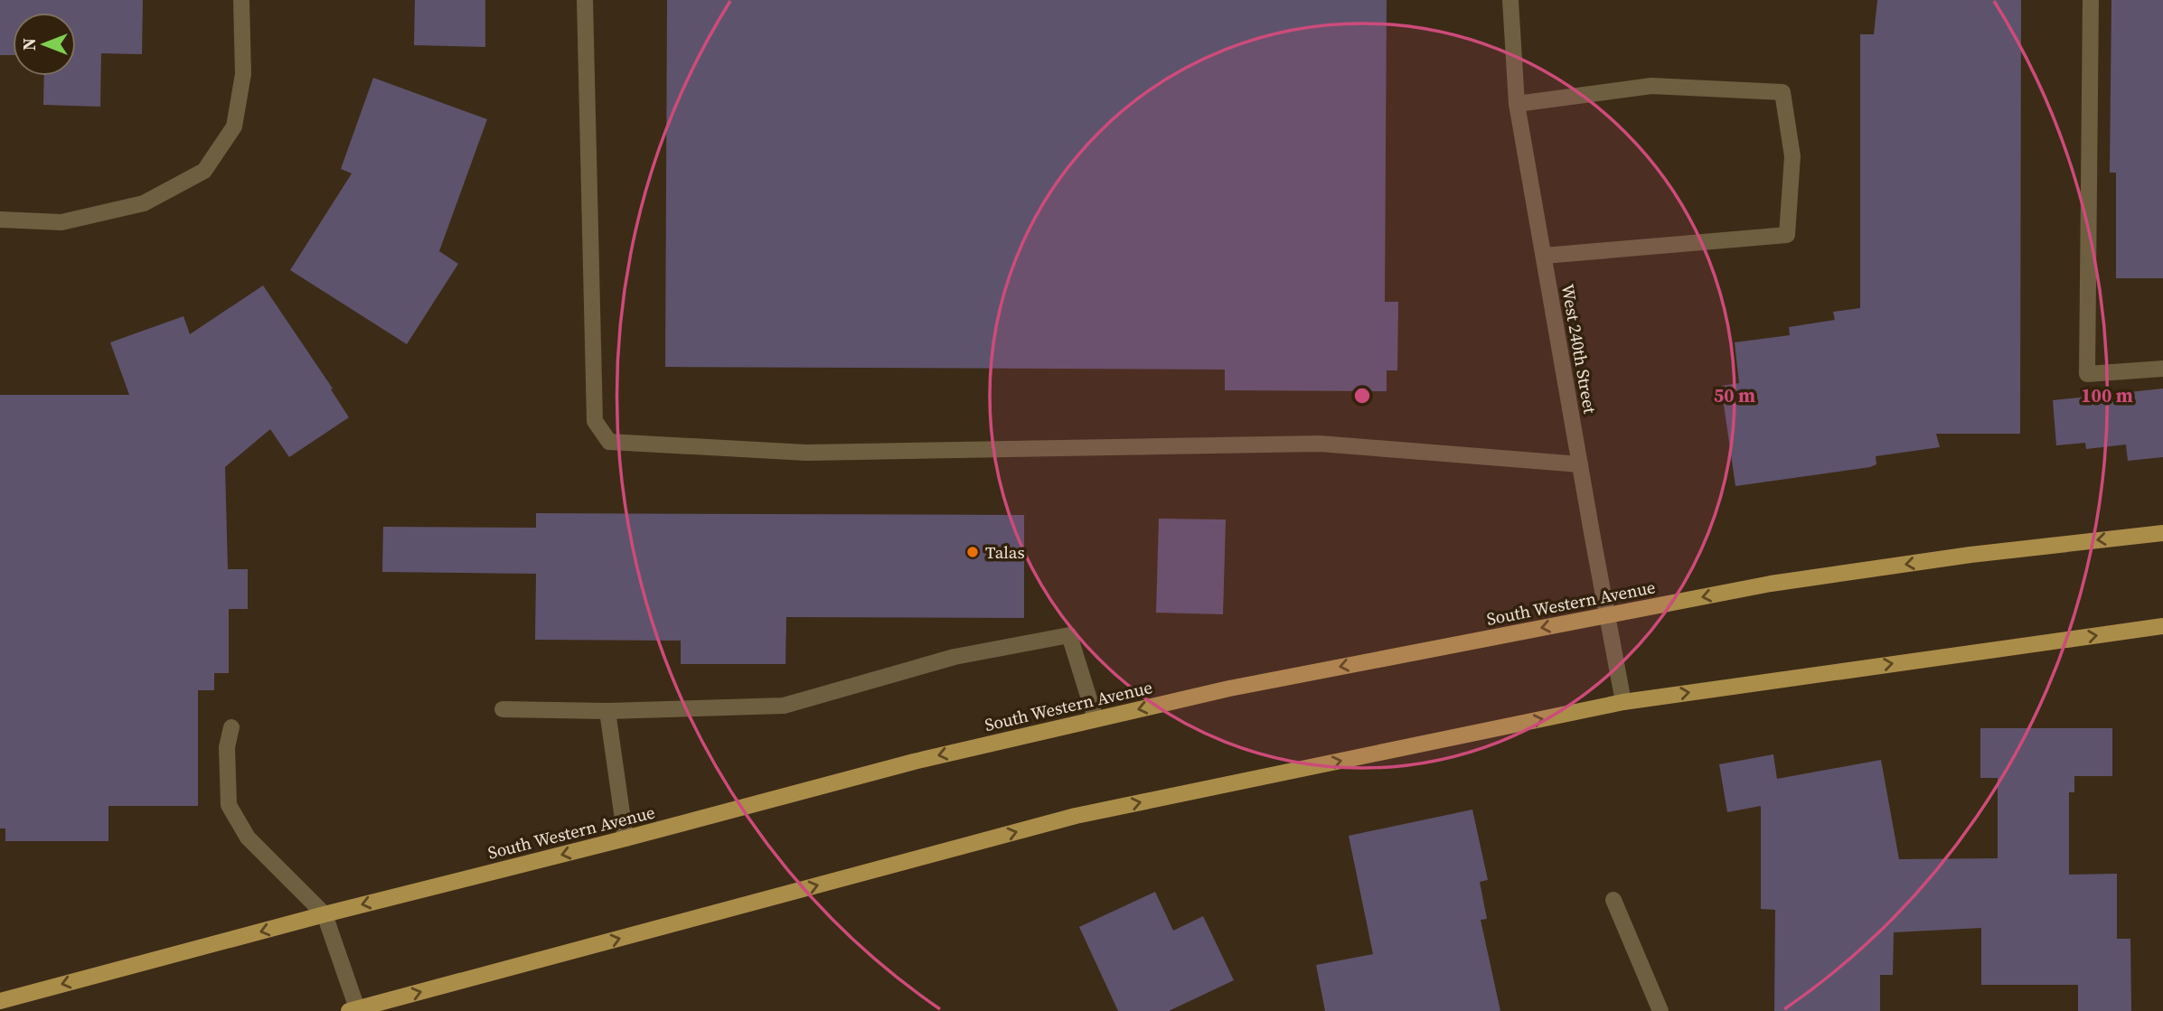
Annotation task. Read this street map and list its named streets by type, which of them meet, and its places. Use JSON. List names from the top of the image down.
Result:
{
  "streets": {
    "main road": ["South Western Avenue"],
    "street": ["West 240th Street"]
  },
  "crossings": [
    ["West 240th Street", "South Western Avenue"]
  ],
  "places": ["Talas"],
  "north": "left",
  "rings": ["50 m", "100 m"]
}
